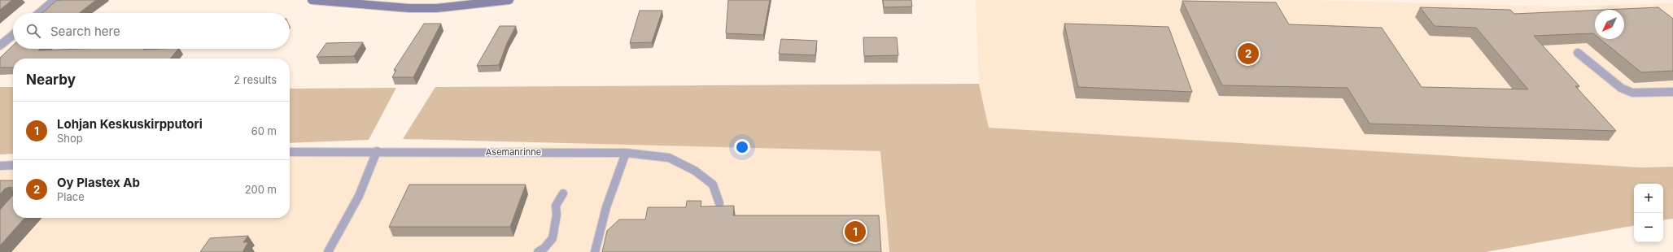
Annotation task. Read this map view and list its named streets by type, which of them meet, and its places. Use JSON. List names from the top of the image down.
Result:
{
  "streets": {
    "street": ["Asemanrinne"]
  },
  "north": "bottom left",
  "page": {
    "search": "Search here",
    "pins": ["2", "1"],
    "heading": ["Nearby", "2 results"],
    "list": [
      {
        "mark": "1",
        "name": "Lohjan Keskuskirpputori",
        "note": "Shop",
        "value": "60 m"
      },
      {
        "mark": "2",
        "name": "Oy Plastex Ab",
        "note": "Place",
        "value": "200 m"
      }
    ],
    "map_buttons": ["+", "−"]
  }
}
